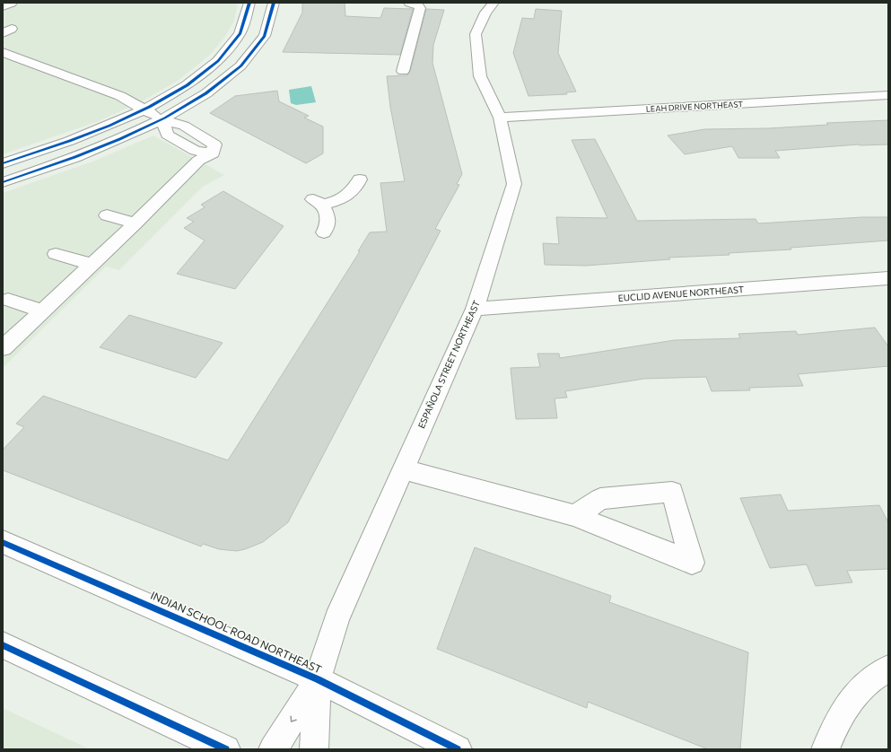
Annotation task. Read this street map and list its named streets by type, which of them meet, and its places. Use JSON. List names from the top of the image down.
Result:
{
  "streets": {
    "street": [
      "LEAH DRIVE NORTHEAST",
      "EUCLID AVENUE NORTHEAST",
      "ESPAÑOLA STREET NORTHEAST",
      "INDIAN SCHOOL ROAD NORTHEAST"
    ]
  },
  "crossings": [
    ["LEAH DRIVE NORTHEAST", "ESPAÑOLA STREET NORTHEAST"],
    ["EUCLID AVENUE NORTHEAST", "ESPAÑOLA STREET NORTHEAST"],
    ["ESPAÑOLA STREET NORTHEAST", "INDIAN SCHOOL ROAD NORTHEAST"]
  ]
}
